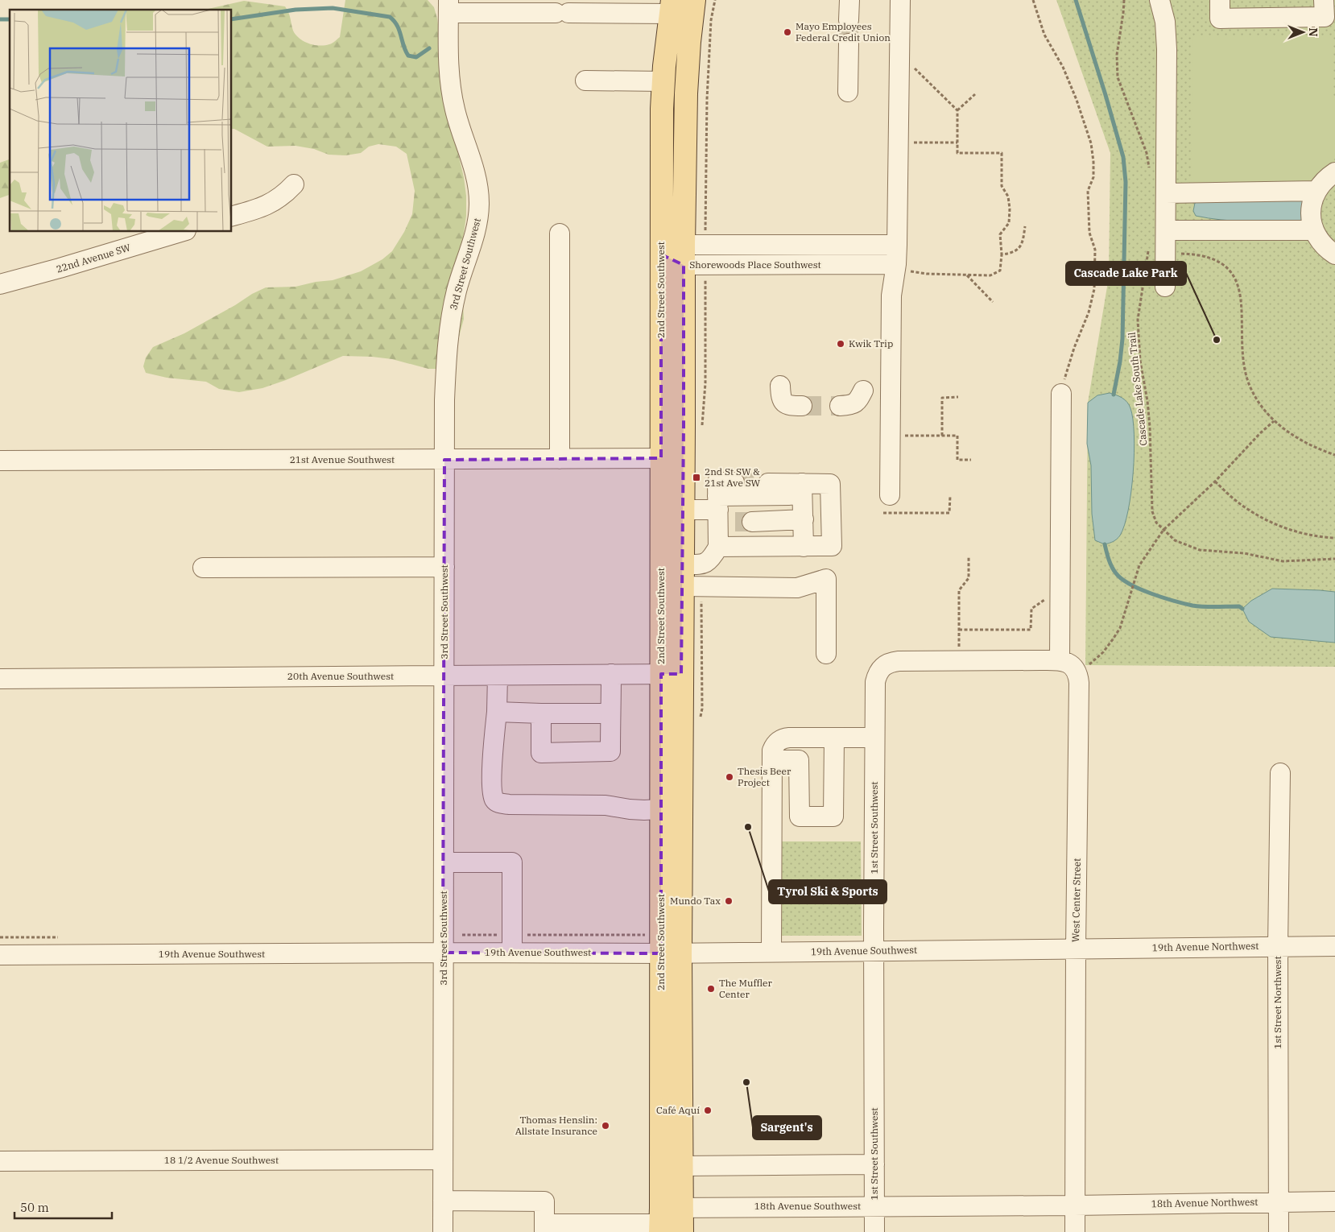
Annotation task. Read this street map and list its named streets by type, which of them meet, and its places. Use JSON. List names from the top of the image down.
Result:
{
  "streets": {
    "main road": ["2nd Street Southwest"],
    "street": [
      "22nd Avenue SW",
      "3rd Street Southwest",
      "Shorewoods Place Southwest",
      "21st Avenue Southwest",
      "20th Avenue Southwest",
      "1st Street Southwest",
      "West Center Street",
      "19th Avenue Northwest",
      "19th Avenue Southwest",
      "1st Street Northwest",
      "18 1/2 Avenue Southwest",
      "18th Avenue Northwest",
      "18th Avenue Southwest"
    ],
    "path": ["Cascade Lake South Trail"]
  },
  "crossings": [
    ["3rd Street Southwest", "21st Avenue Southwest"],
    ["3rd Street Southwest", "20th Avenue Southwest"],
    ["3rd Street Southwest", "19th Avenue Southwest"],
    ["3rd Street Southwest", "18 1/2 Avenue Southwest"],
    ["Shorewoods Place Southwest", "2nd Street Southwest"],
    ["2nd Street Southwest", "21st Avenue Southwest"],
    ["2nd Street Southwest", "20th Avenue Southwest"],
    ["2nd Street Southwest", "19th Avenue Southwest"],
    ["2nd Street Southwest", "18th Avenue Southwest"],
    ["1st Street Southwest", "19th Avenue Southwest"],
    ["1st Street Southwest", "18th Avenue Southwest"],
    ["West Center Street", "19th Avenue Northwest"],
    ["West Center Street", "19th Avenue Southwest"],
    ["West Center Street", "18th Avenue Northwest"],
    ["West Center Street", "18th Avenue Southwest"],
    ["19th Avenue Northwest", "19th Avenue Southwest"],
    ["19th Avenue Northwest", "1st Street Northwest"],
    ["1st Street Northwest", "18th Avenue Northwest"],
    ["18th Avenue Northwest", "18th Avenue Southwest"]
  ],
  "places": {
    "other": [
      "Mayo Employees Federal Credit Union",
      "Cascade Lake Park",
      "Kwik Trip",
      "Thesis Beer Project",
      "Tyrol Ski & Sports",
      "Mundo Tax",
      "The Muffler Center",
      "Sargent's",
      "Café Aquí",
      "Thomas Henslin: Allstate Insurance"
    ],
    "transit": ["2nd St SW & 21st Ave SW"]
  },
  "scale_bar": "50 m",
  "north": "right"
}
